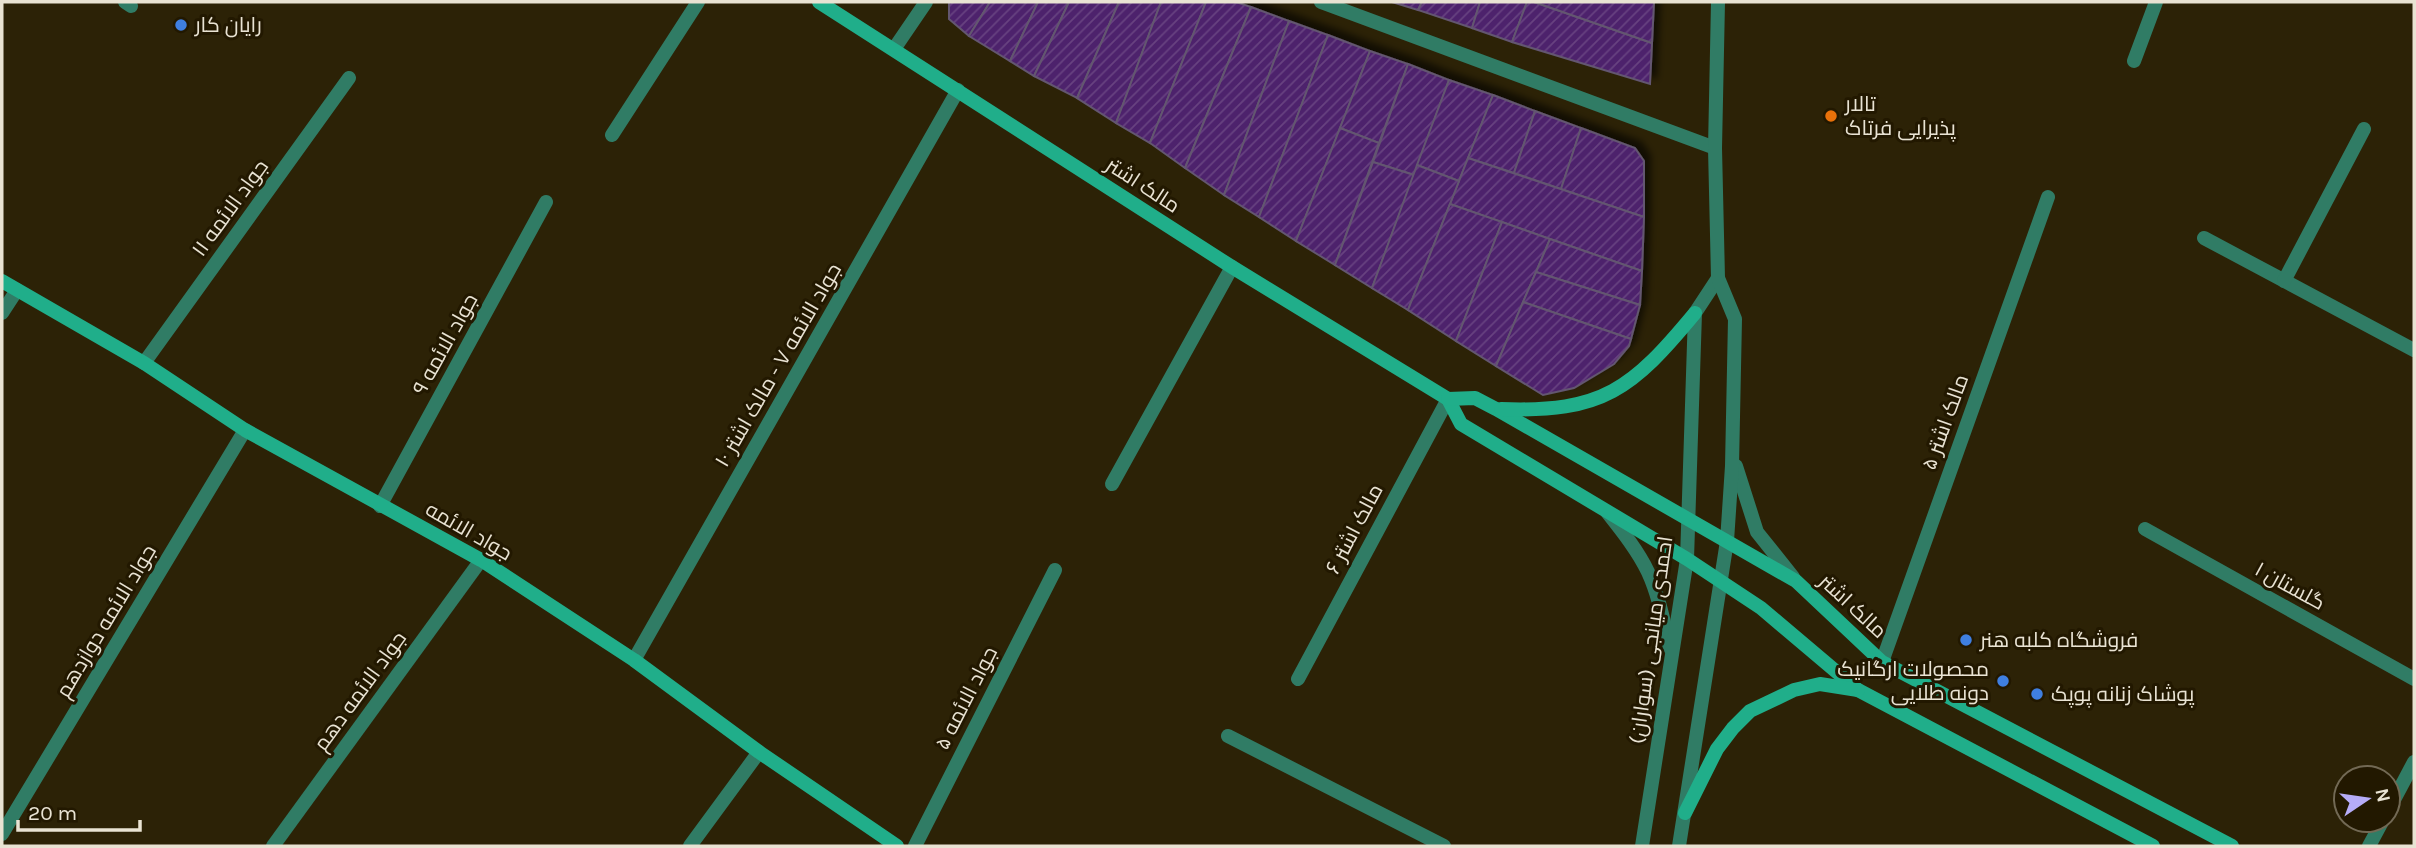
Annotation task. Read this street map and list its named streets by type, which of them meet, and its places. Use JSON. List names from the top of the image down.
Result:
{
  "streets": {
    "main road": ["مالک اشتر", "جواد الائمه"],
    "street": [
      "جواد الائمه ۱۱",
      "جواد الائمه ۹",
      "جواد الائمه ۷ - مالک اشتر ۱۰",
      "مالک اشتر ۵",
      "مالک اشتر ۶",
      "گلستان ۱",
      "جواد الائمه دوازدهم",
      "احمدی میانجی (سواران)",
      "جواد الائمه دهم",
      "جواد الائمه ۵"
    ]
  },
  "crossings": [
    ["مالک اشتر", "جواد الائمه ۷ - مالک اشتر ۱۰"],
    ["مالک اشتر", "مالک اشتر ۵"],
    ["مالک اشتر", "مالک اشتر ۶"],
    ["مالک اشتر", "احمدی میانجی (سواران)"],
    ["جواد الائمه ۱۱", "جواد الائمه"],
    ["جواد الائمه ۹", "جواد الائمه"],
    ["جواد الائمه ۷ - مالک اشتر ۱۰", "جواد الائمه"],
    ["جواد الائمه", "جواد الائمه دوازدهم"],
    ["جواد الائمه", "جواد الائمه دهم"]
  ],
  "places": [
    "رایان کار",
    "تالار پذیرایی فرتاک",
    "فروشگاه کلبه هنر",
    "محصولات ارگانیک دونه طلایی",
    "پوشاک زنانه پوپک"
  ],
  "scale_bar": "20 m",
  "north": "right"
}
